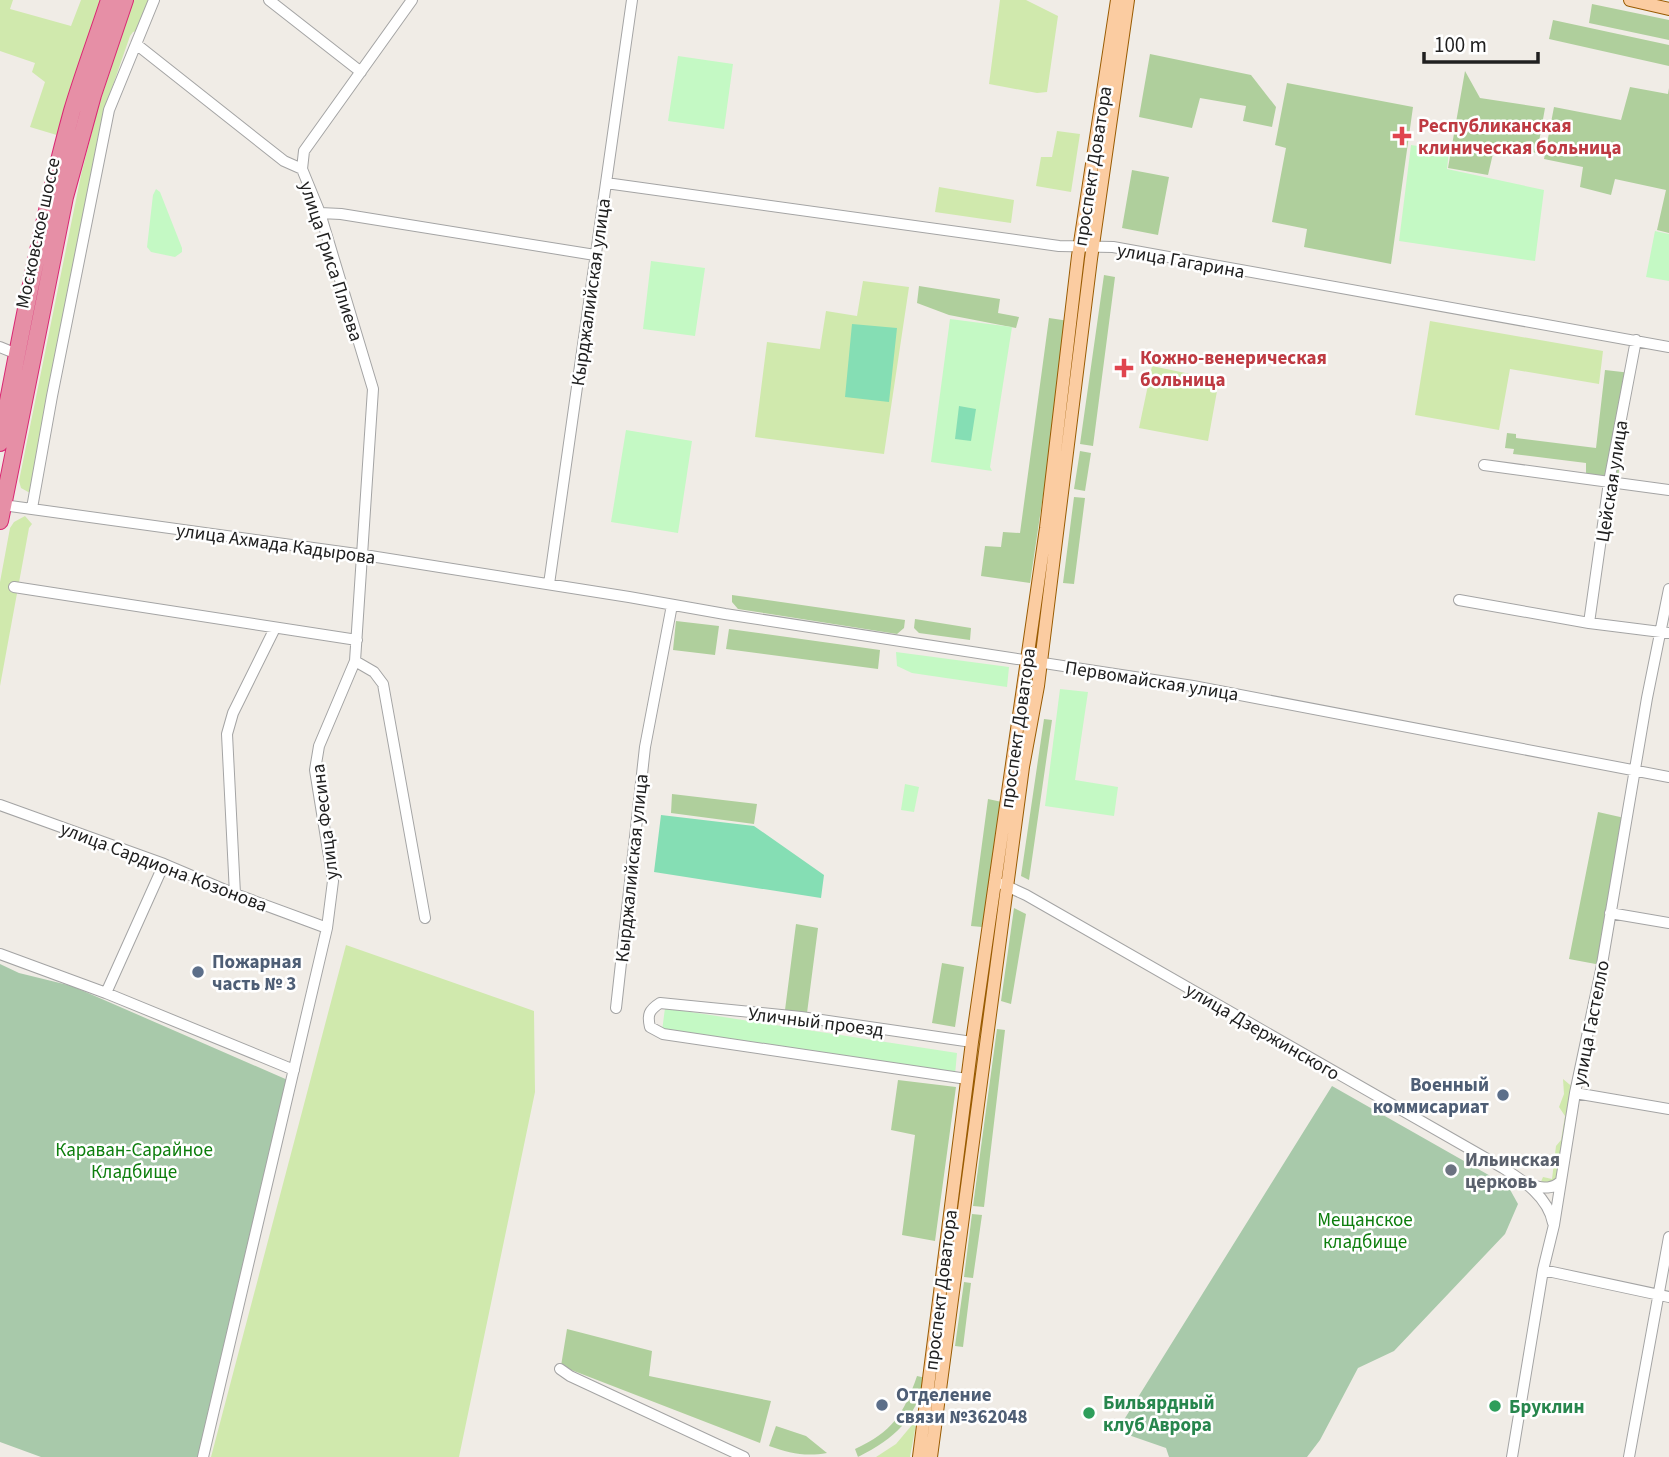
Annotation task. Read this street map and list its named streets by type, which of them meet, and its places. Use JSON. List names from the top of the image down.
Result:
{
  "streets": {
    "highway": ["Московское шоссе"],
    "main road": ["проспект Доватора"],
    "street": [
      "улица Гагарина",
      "улица Гриса Плиева",
      "Кырджалийская улица",
      "Цейская улица",
      "улица Ахмада Кадырова",
      "Первомайская улица",
      "улица Фесина",
      "улица Сардиона Козонова",
      "Уличный проезд",
      "улица Гастелло",
      "улица Дзержинского"
    ]
  },
  "crossings": [
    ["проспект Доватора", "улица Гагарина"],
    ["проспект Доватора", "Первомайская улица"],
    ["проспект Доватора", "Уличный проезд"],
    ["проспект Доватора", "улица Дзержинского"],
    ["Московское шоссе", "улица Ахмада Кадырова"],
    ["улица Гагарина", "Кырджалийская улица"],
    ["улица Гагарина", "Цейская улица"],
    ["улица Гриса Плиева", "улица Ахмада Кадырова"],
    ["улица Гриса Плиева", "улица Фесина"],
    ["Кырджалийская улица", "улица Ахмада Кадырова"],
    ["Кырджалийская улица", "Первомайская улица"],
    ["улица Ахмада Кадырова", "Первомайская улица"],
    ["Первомайская улица", "улица Гастелло"],
    ["улица Фесина", "улица Сардиона Козонова"],
    ["улица Гастелло", "улица Дзержинского"]
  ],
  "parks": ["Караван-Сарайное Кладбище", "Мещанское кладбище"],
  "places": {
    "health": ["Республиканская клиническая больница", "Кожно-венерическая больница"],
    "other": [
      "Пожарная часть № 3",
      "Военный коммисариат",
      "Ильинская церковь",
      "Отделение связи №362048",
      "Бруклин",
      "Бильярдный клуб Аврора"
    ]
  },
  "scale_bar": "100 m"
}
